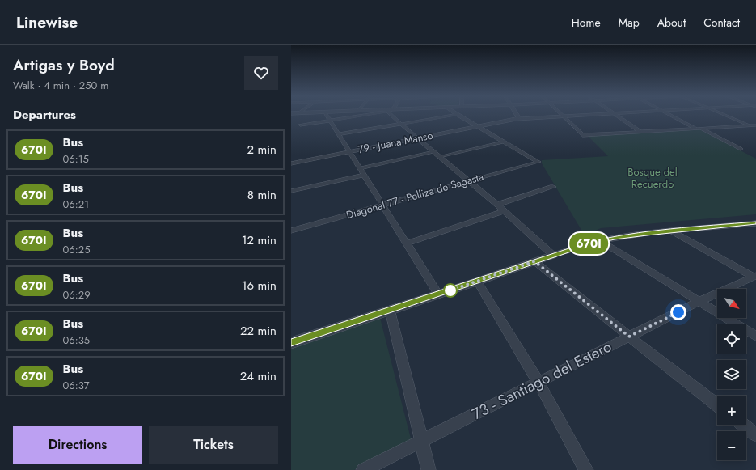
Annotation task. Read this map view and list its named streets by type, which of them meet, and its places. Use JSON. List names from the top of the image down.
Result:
{
  "streets": {
    "street": ["79 - Juana Manso", "Diagonal 77 - Pelliza de Sagasta", "73 - Santiago del Estero"]
  },
  "parks": ["Bosque del Recuerdo"],
  "lines": ["bus line 670I"],
  "north": "bottom right",
  "page": {
    "header": "Linewise",
    "nav": [
      "Home",
      "Map",
      "About",
      "Contact"
    ],
    "heading": [
      ["Artigas y Boyd", "Walk · 4 min · 250 m"],
      "Departures"
    ],
    "on_map": "670I",
    "list": [
      {
        "mark": "670I",
        "name": "Bus",
        "note": "06:15",
        "value": "2 min"
      },
      {
        "mark": "670I",
        "name": "Bus",
        "note": "06:21",
        "value": "8 min"
      },
      {
        "mark": "670I",
        "name": "Bus",
        "note": "06:25",
        "value": "12 min"
      },
      {
        "mark": "670I",
        "name": "Bus",
        "note": "06:29",
        "value": "16 min"
      },
      {
        "mark": "670I",
        "name": "Bus",
        "note": "06:35",
        "value": "22 min"
      },
      {
        "mark": "670I",
        "name": "Bus",
        "note": "06:37",
        "value": "24 min"
      }
    ],
    "map_buttons": ["+", "−"],
    "buttons": ["Directions", "Tickets"]
  }
}
